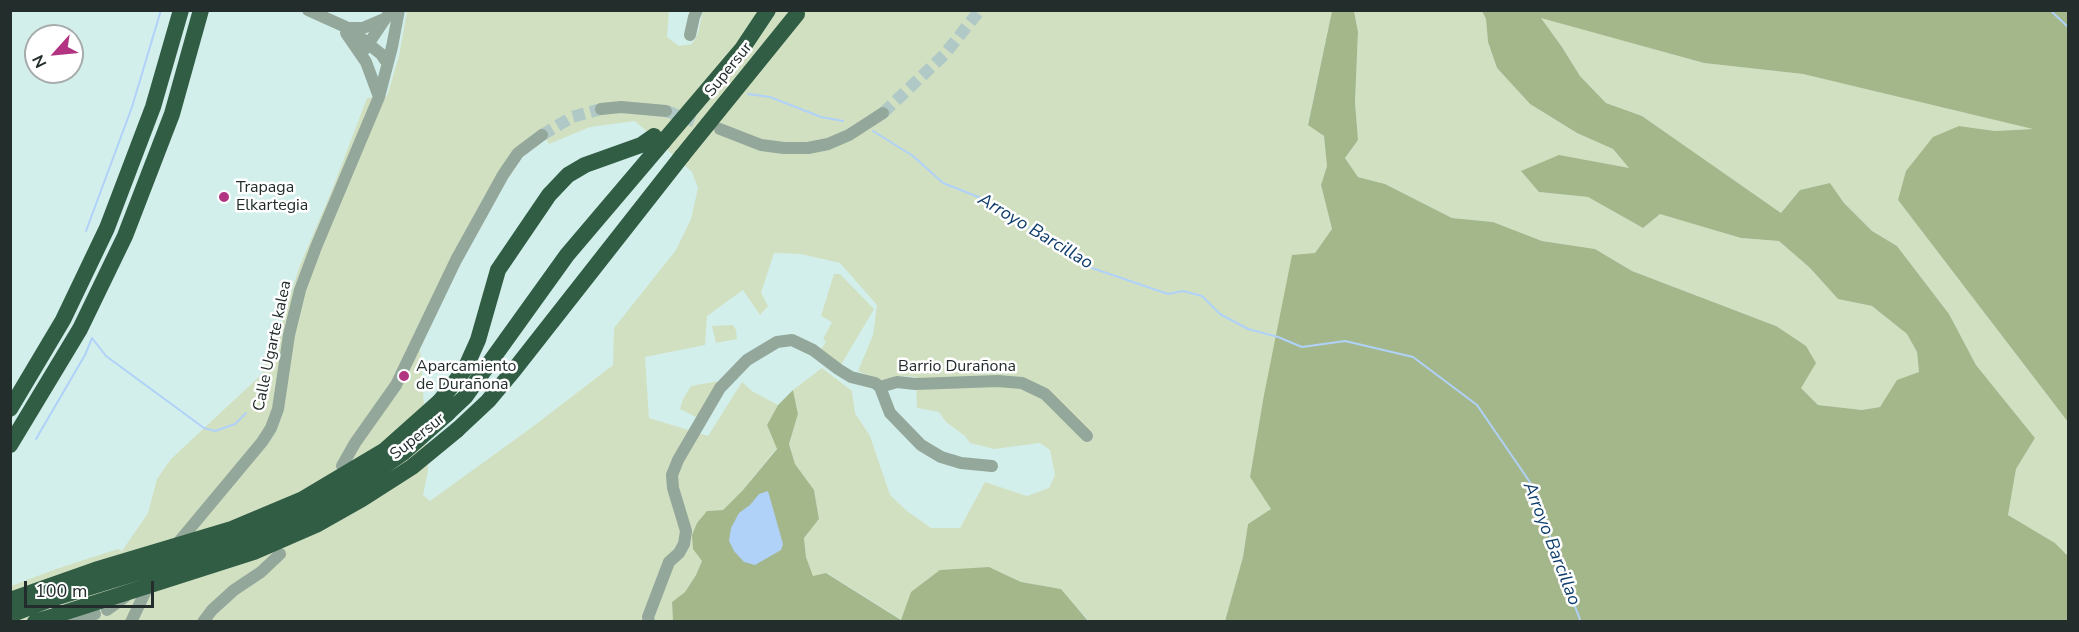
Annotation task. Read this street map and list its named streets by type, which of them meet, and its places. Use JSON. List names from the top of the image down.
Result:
{
  "streets": {
    "highway": ["Supersur"],
    "street": ["Calle Ugarte kalea", "Barrio Durañona"]
  },
  "water": ["Arroyo Barcillao"],
  "places": ["Trapaga Elkartegia", "Aparcamiento de Durañona"],
  "scale_bar": "100 m",
  "north": "bottom left"
}
